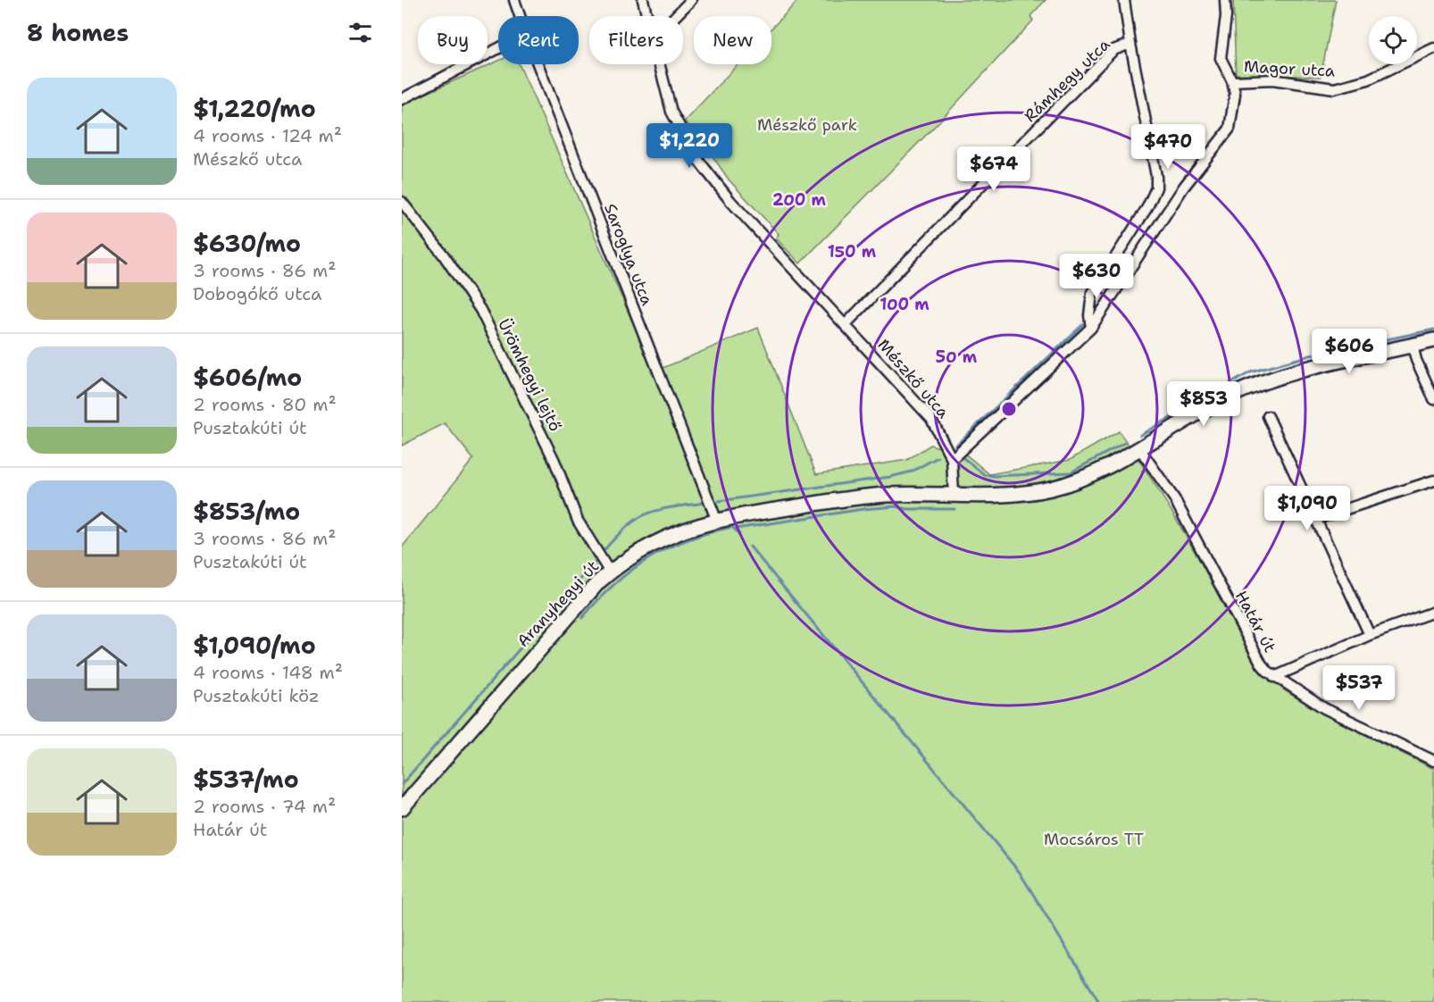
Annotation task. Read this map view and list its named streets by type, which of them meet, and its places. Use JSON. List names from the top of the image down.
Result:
{
  "streets": {
    "street": [
      "Magor utca",
      "Rámhegy utca",
      "Saroglya utca",
      "Ürömhegyi lejtő",
      "Mészkő utca",
      "Aranyhegyi út",
      "Határ út"
    ]
  },
  "crossings": [
    ["Rámhegy utca", "Mészkő utca"],
    ["Saroglya utca", "Aranyhegyi út"],
    ["Ürömhegyi lejtő", "Aranyhegyi út"],
    ["Mészkő utca", "Aranyhegyi út"],
    ["Aranyhegyi út", "Határ út"]
  ],
  "parks": ["Mészkő park", "Mocsáros TT"],
  "page": {
    "heading": "8 homes",
    "chip": [
      "Buy",
      "Rent",
      "Filters",
      "New"
    ],
    "list": [
      {
        "name": "$1,220/mo",
        "note": "4 rooms · 124 m² · Mészkő utca"
      },
      {
        "name": "$630/mo",
        "note": "3 rooms · 86 m² · Dobogókő utca"
      },
      {
        "name": "$606/mo",
        "note": "2 rooms · 80 m² · Pusztakúti út"
      },
      {
        "name": "$853/mo",
        "note": "3 rooms · 86 m² · Pusztakúti út"
      },
      {
        "name": "$1,090/mo",
        "note": "4 rooms · 148 m² · Pusztakúti köz"
      },
      {
        "name": "$537/mo",
        "note": "2 rooms · 74 m² · Határ út"
      }
    ],
    "price": [
      "$1,220",
      "$470",
      "$674",
      "$630",
      "$606",
      "$853",
      "$1,090",
      "$537"
    ]
  },
  "rings": [
    "200 m",
    "150 m",
    "100 m",
    "50 m"
  ]
}
